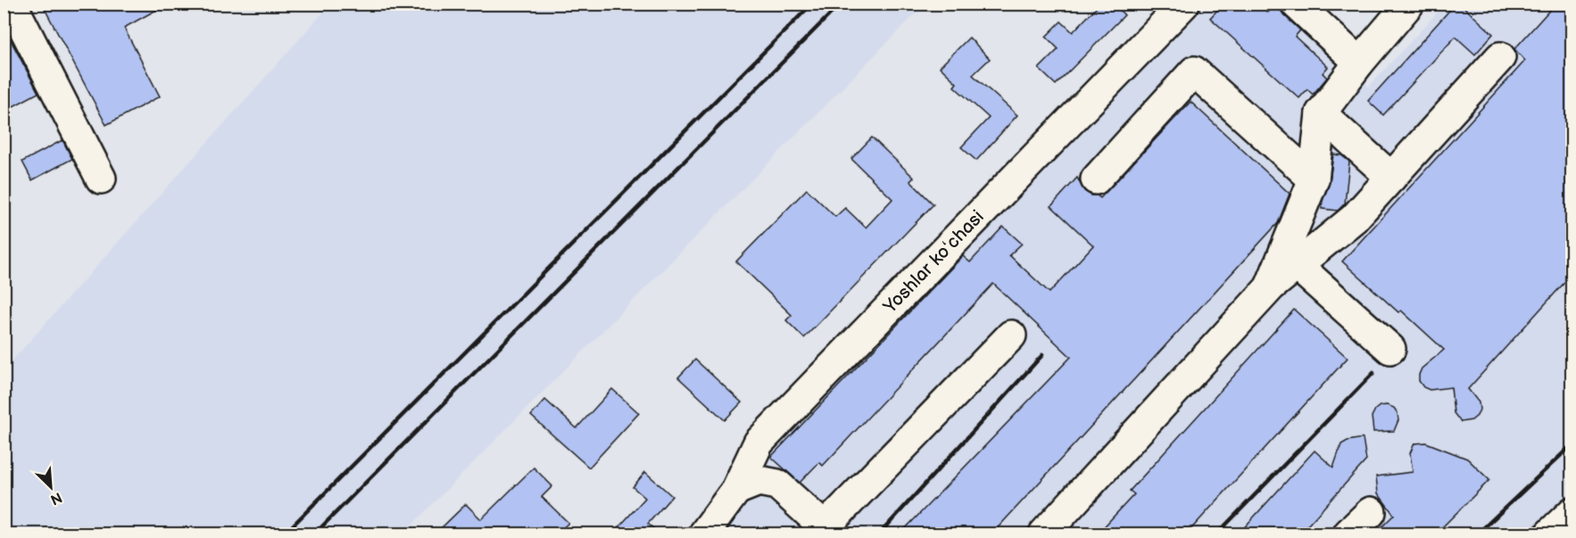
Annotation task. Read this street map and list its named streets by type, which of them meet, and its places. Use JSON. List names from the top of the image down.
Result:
{
  "streets": {
    "street": ["Yoshlar koʻchasi"]
  },
  "north": "bottom right"
}
